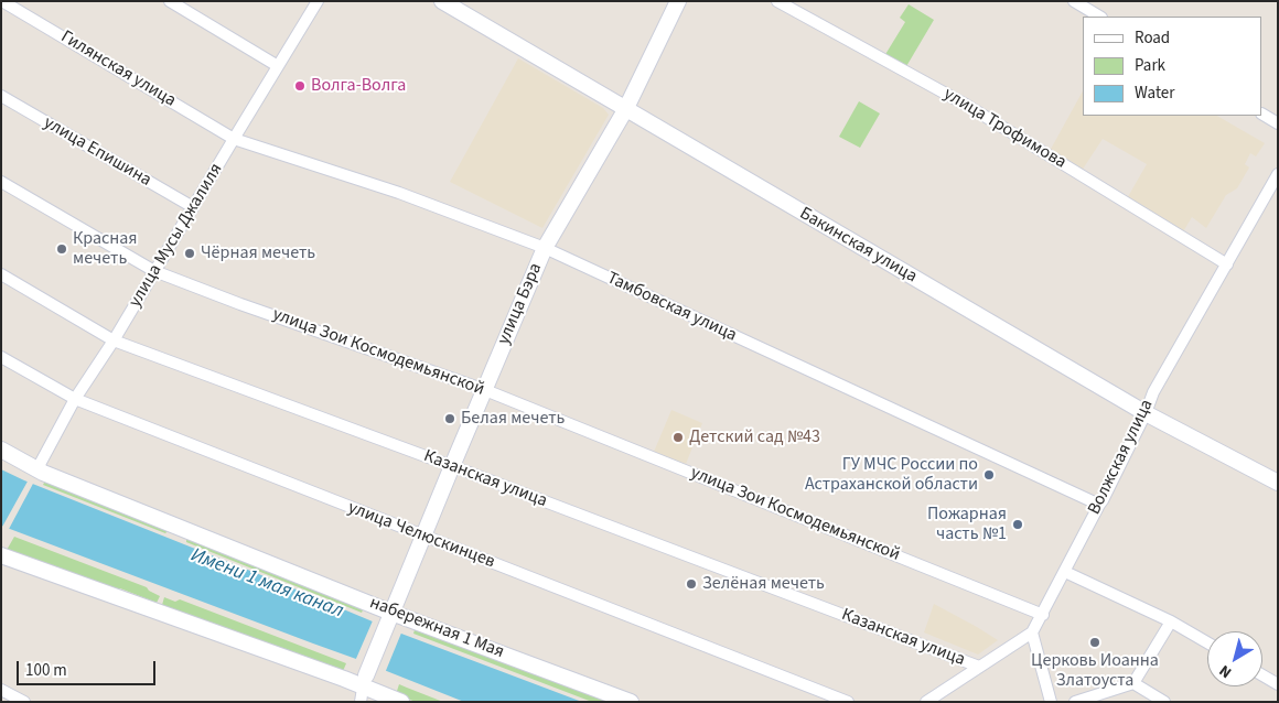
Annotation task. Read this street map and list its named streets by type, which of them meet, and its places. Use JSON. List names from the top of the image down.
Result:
{
  "streets": {
    "main road": ["Бакинская улица", "улица Бэра", "набережная 1 Мая"],
    "street": [
      "Гилянская улица",
      "улица Трофимова",
      "улица Епишина",
      "улица Мусы Джалиля",
      "Тамбовская улица",
      "улица Зои Космодемьянской",
      "Волжская улица",
      "Казанская улица",
      "улица Челюскинцев"
    ]
  },
  "crossings": [
    ["Гилянская улица", "улица Мусы Джалиля"],
    ["Гилянская улица", "Тамбовская улица"],
    ["улица Трофимова", "Волжская улица"],
    ["улица Епишина", "улица Мусы Джалиля"],
    ["улица Мусы Джалиля", "Тамбовская улица"],
    ["улица Мусы Джалиля", "улица Зои Космодемьянской"],
    ["улица Мусы Джалиля", "Казанская улица"],
    ["улица Мусы Джалиля", "улица Челюскинцев"],
    ["улица Мусы Джалиля", "набережная 1 Мая"],
    ["Бакинская улица", "улица Бэра"],
    ["Бакинская улица", "Волжская улица"],
    ["улица Бэра", "Тамбовская улица"],
    ["улица Бэра", "улица Зои Космодемьянской"],
    ["улица Бэра", "Казанская улица"],
    ["улица Бэра", "улица Челюскинцев"],
    ["улица Бэра", "набережная 1 Мая"],
    ["Тамбовская улица", "Волжская улица"],
    ["улица Зои Космодемьянской", "Волжская улица"],
    ["Волжская улица", "Казанская улица"]
  ],
  "water": ["Имени 1 мая канал"],
  "places": [
    "Волга-Волга",
    "Красная мечеть",
    "Чёрная мечеть",
    "Белая мечеть",
    "Детский сад №43",
    "ГУ МЧС России по Астраханской области",
    "Пожарная часть №1",
    "Зелёная мечеть",
    "Церковь Иоанна Златоуста"
  ],
  "legend": ["Road", "Park", "Water"],
  "scale_bar": "100 m",
  "north": "bottom left"
}
